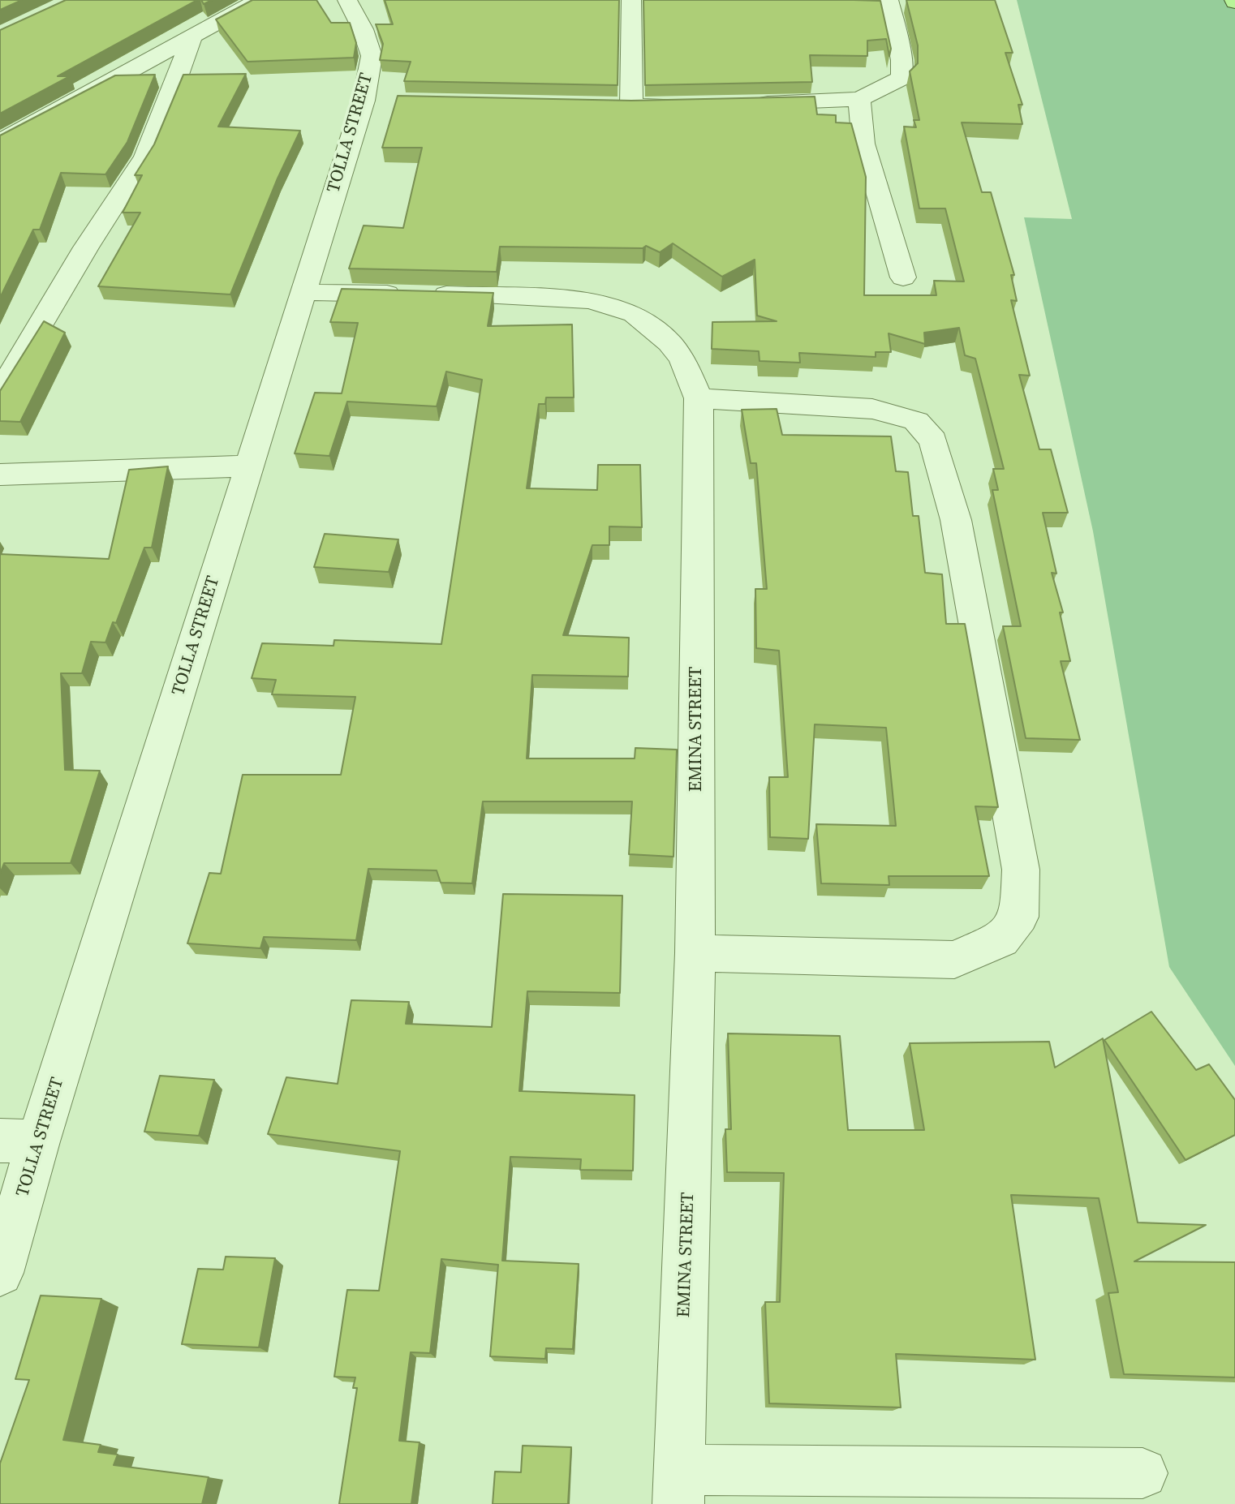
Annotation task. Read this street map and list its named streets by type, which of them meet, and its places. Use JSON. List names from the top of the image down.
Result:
{
  "streets": {
    "street": ["TOLLA STREET", "EMINA STREET"]
  },
  "crossings": [
    ["TOLLA STREET", "EMINA STREET"]
  ]
}
